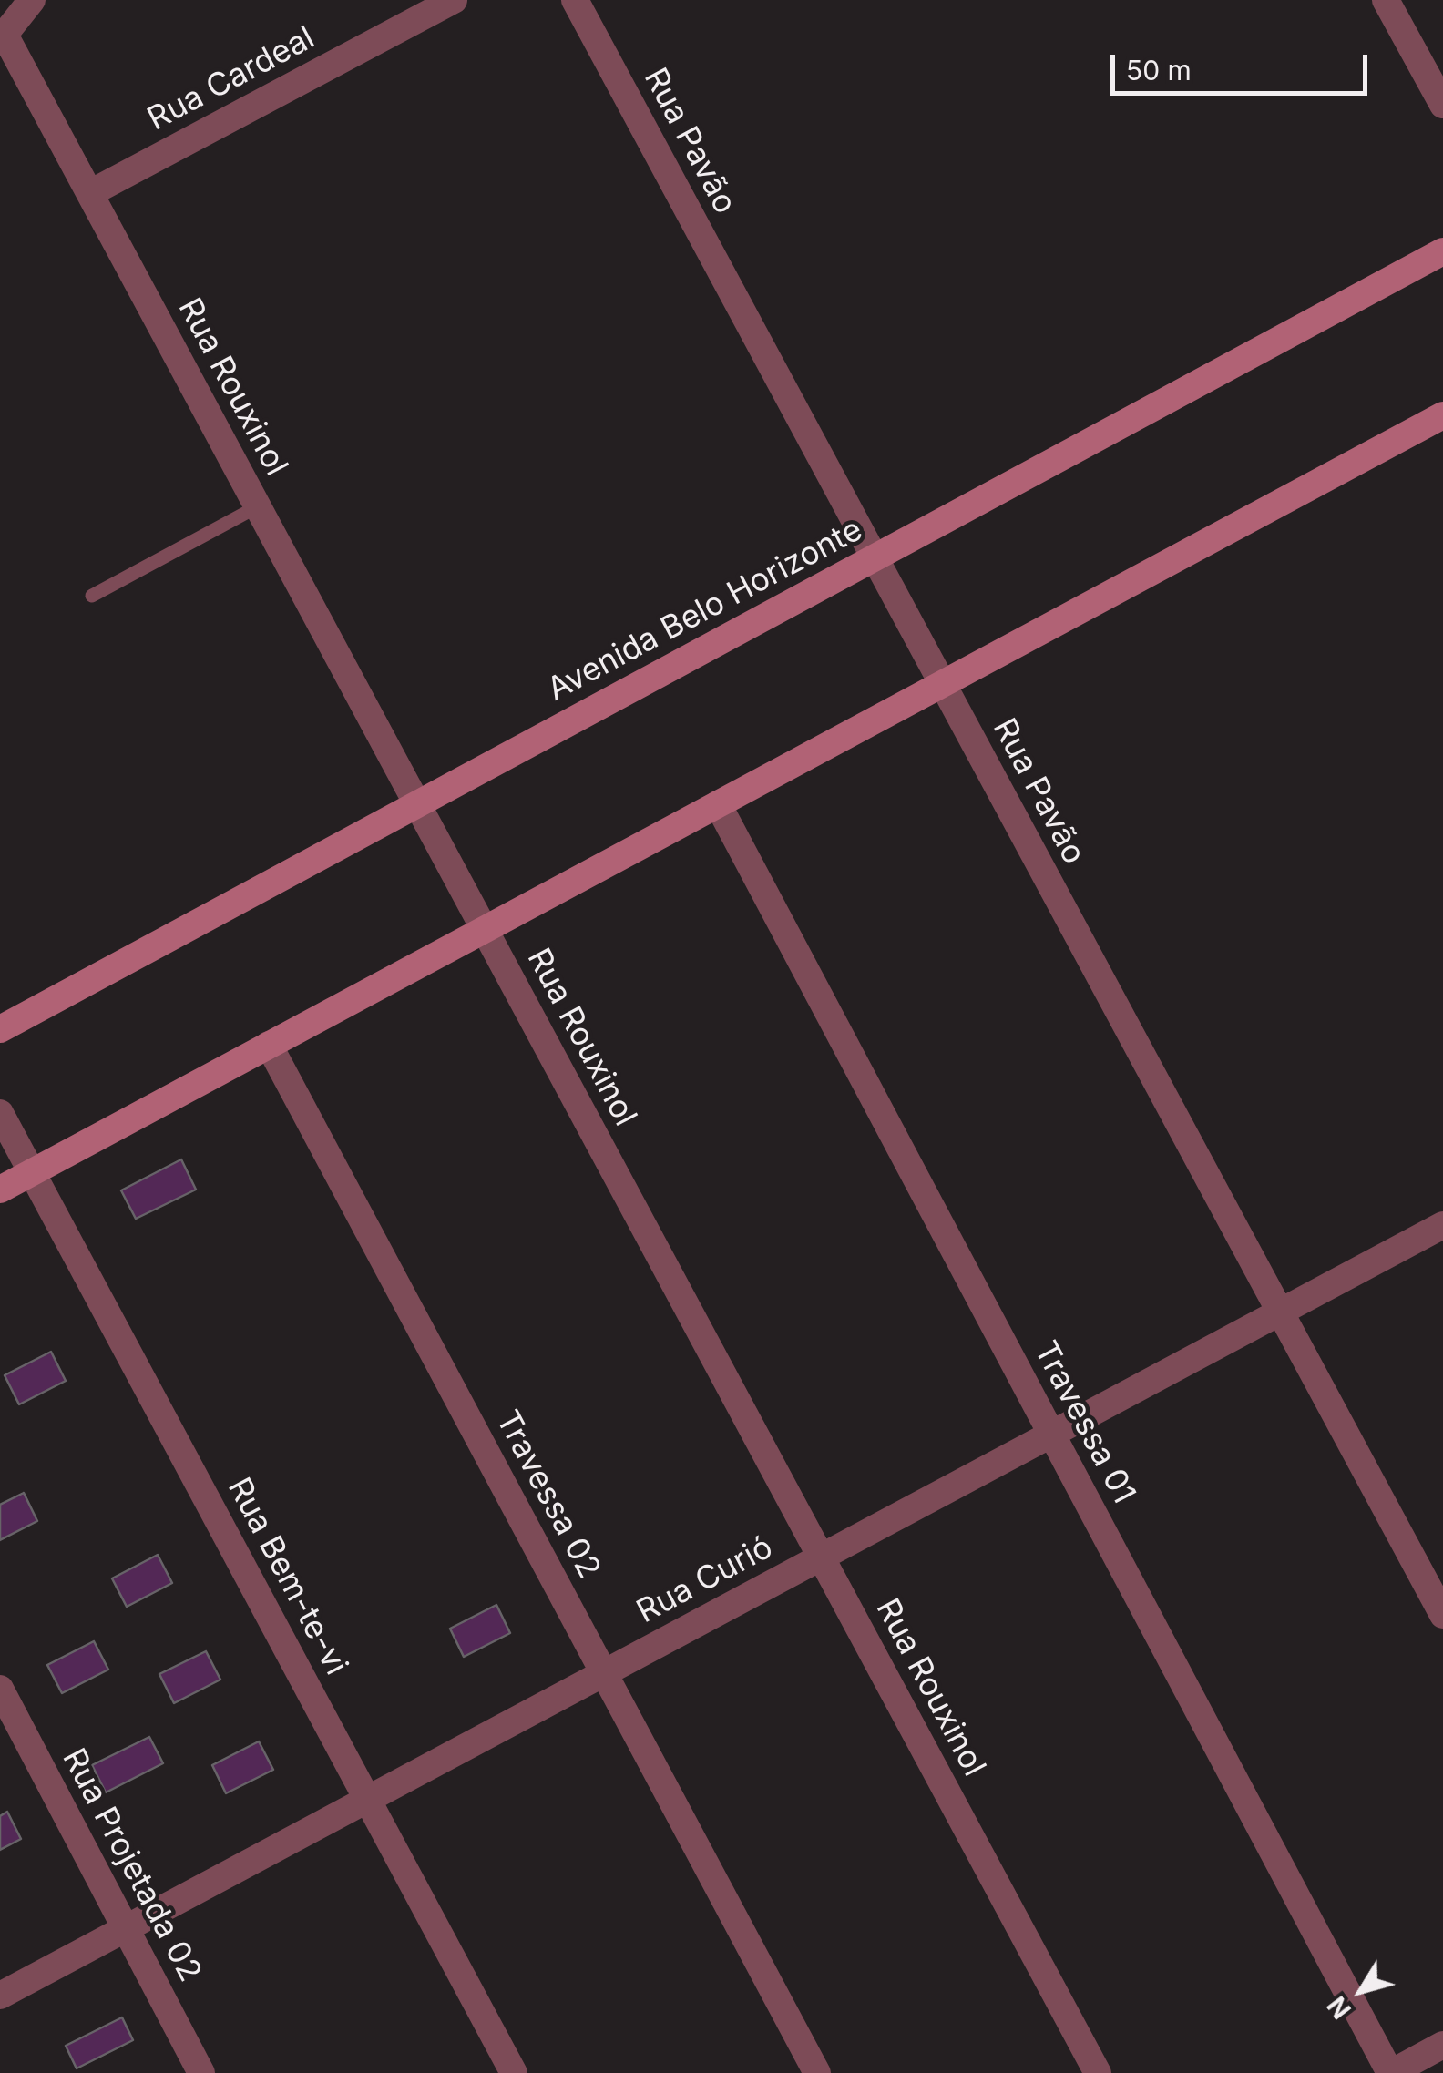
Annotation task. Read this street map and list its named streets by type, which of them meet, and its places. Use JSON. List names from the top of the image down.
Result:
{
  "streets": {
    "street": [
      "Rua Cardeal",
      "Rua Pavão",
      "Rua Rouxinol",
      "Avenida Belo Horizonte",
      "Travessa 01",
      "Travessa 02",
      "Rua Bem-te-vi",
      "Rua Curió",
      "Rua Projetada 02"
    ]
  },
  "crossings": [
    ["Rua Cardeal", "Rua Rouxinol"],
    ["Rua Pavão", "Avenida Belo Horizonte"],
    ["Rua Pavão", "Rua Curió"],
    ["Rua Rouxinol", "Avenida Belo Horizonte"],
    ["Rua Rouxinol", "Rua Curió"],
    ["Travessa 01", "Rua Curió"],
    ["Travessa 02", "Rua Curió"],
    ["Rua Bem-te-vi", "Rua Curió"],
    ["Rua Curió", "Rua Projetada 02"]
  ],
  "scale_bar": "50 m",
  "north": "bottom left"
}
